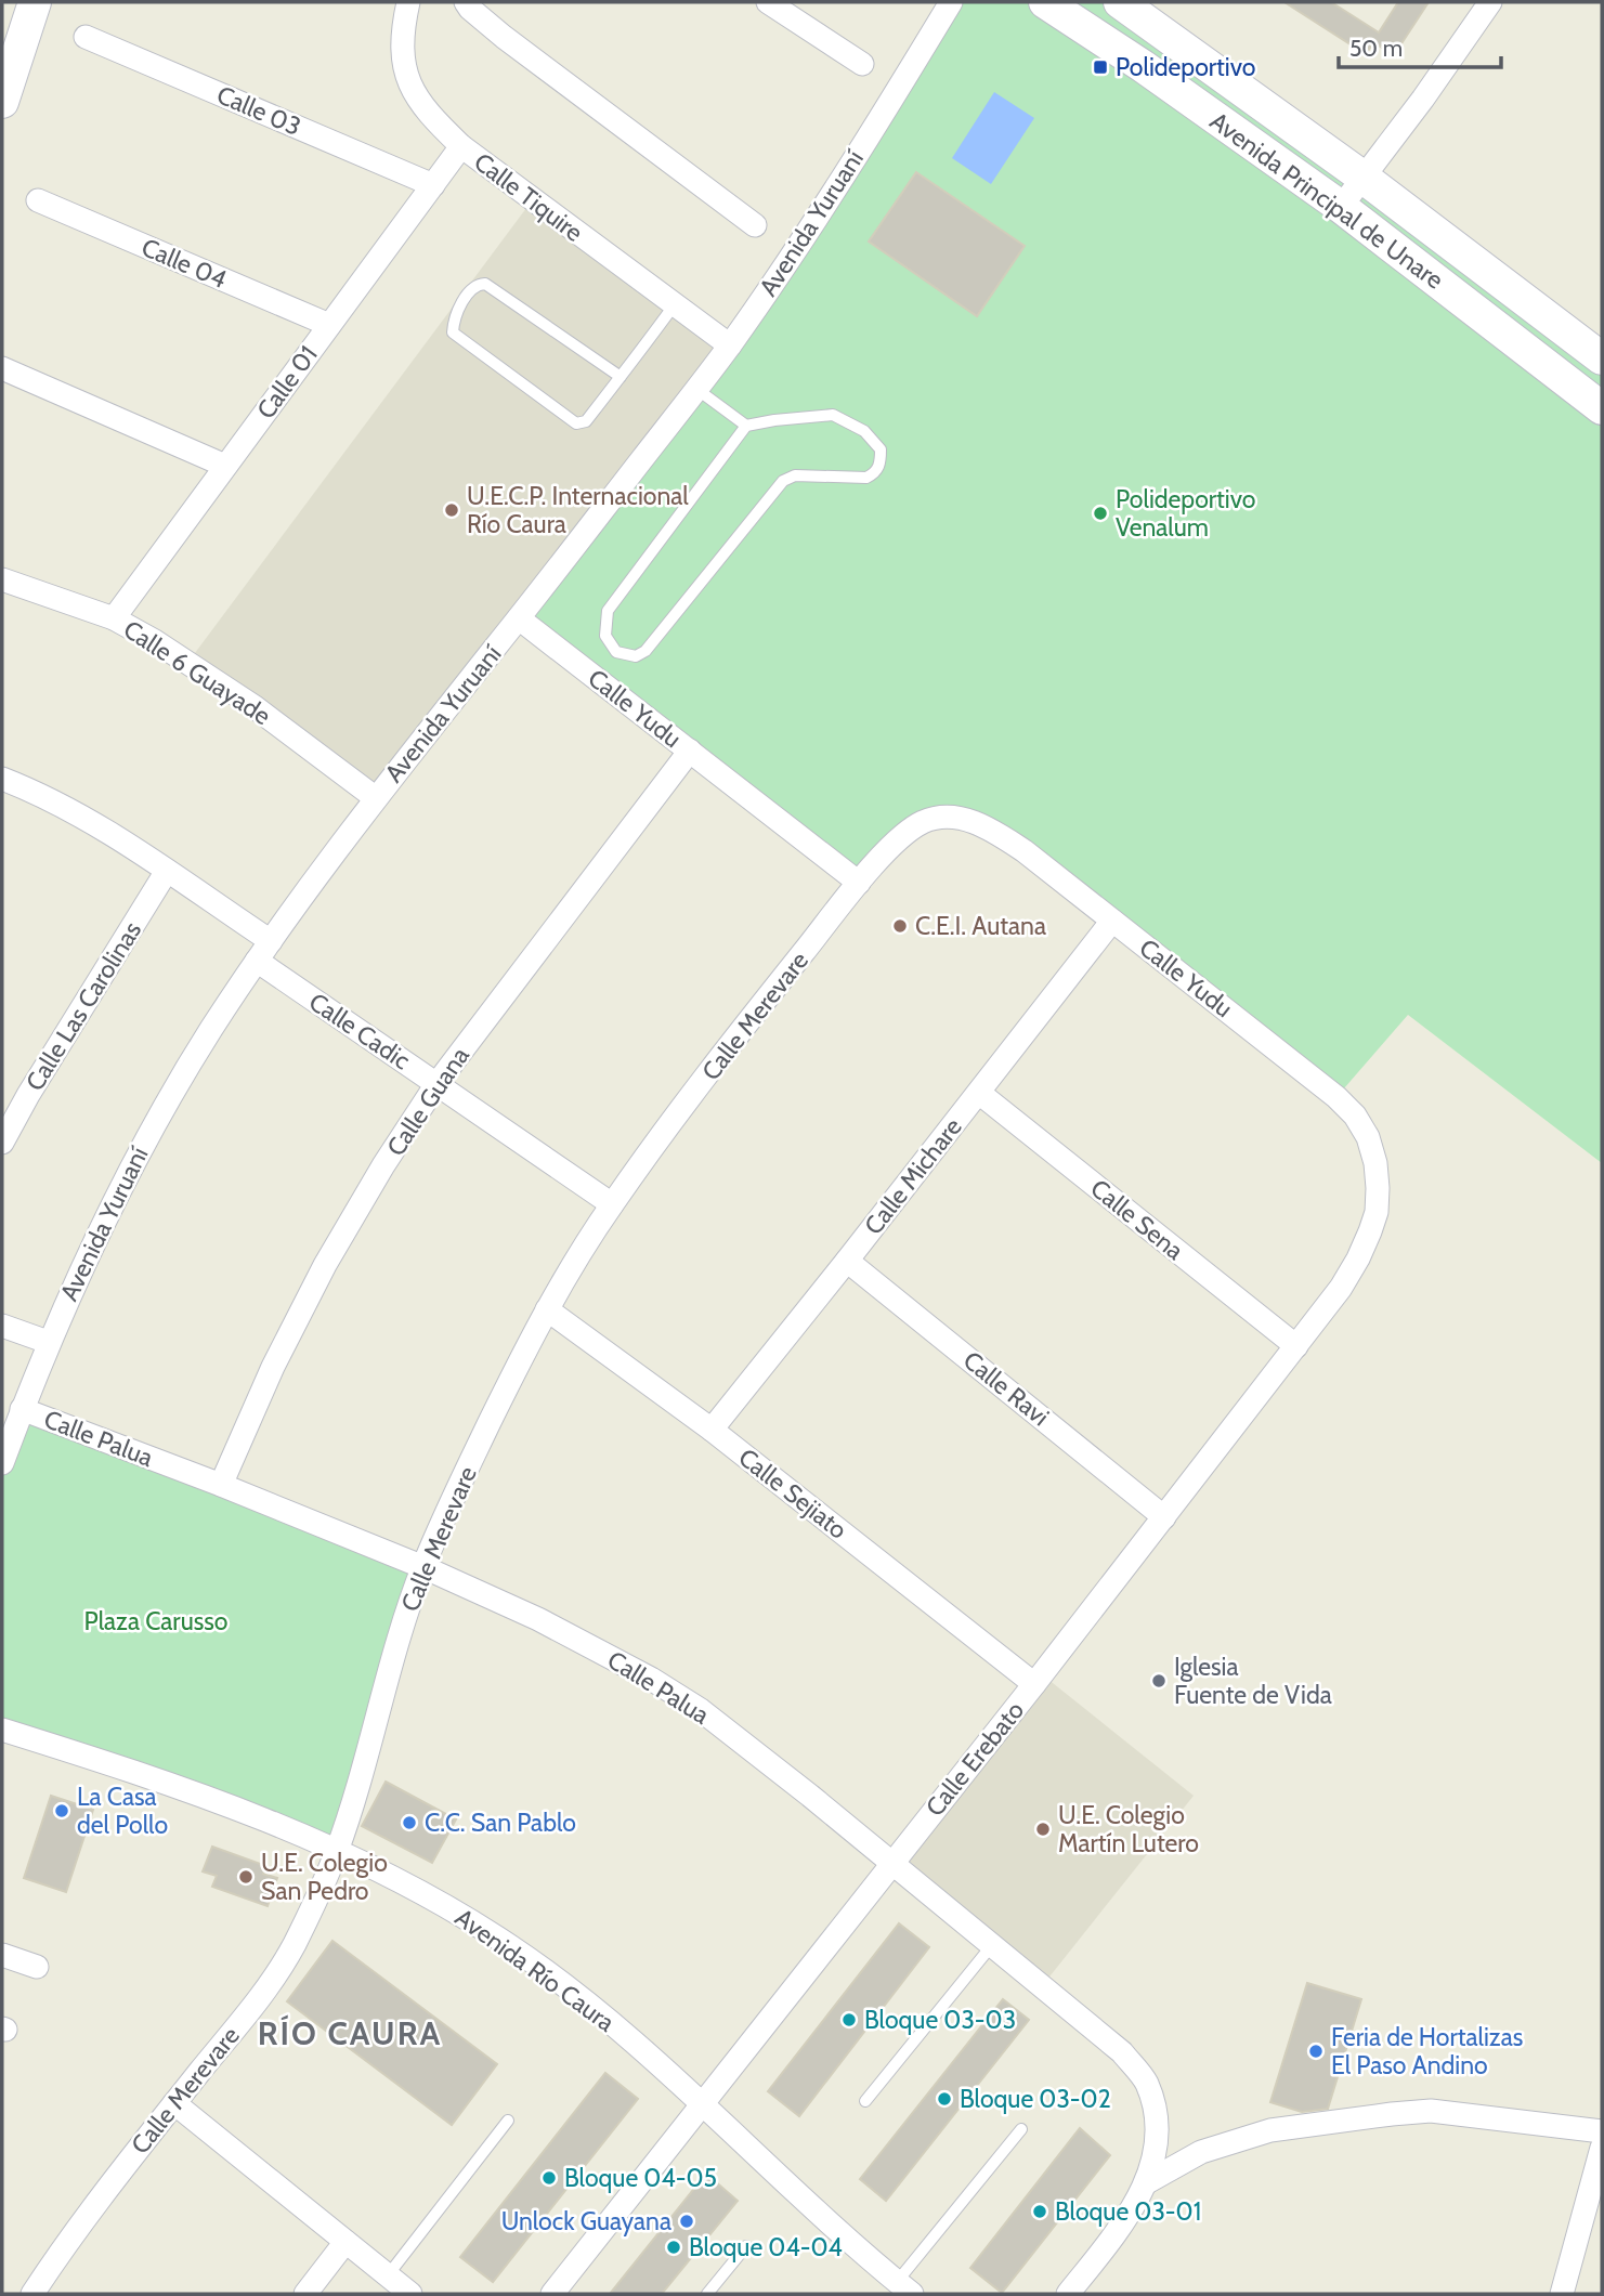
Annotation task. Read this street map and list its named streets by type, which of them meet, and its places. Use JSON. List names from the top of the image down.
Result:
{
  "streets": {
    "street": [
      "Calle 03",
      "Calle Tiquire",
      "Avenida Principal de Unare",
      "Avenida Yuruaní",
      "Calle 04",
      "Calle 01",
      "Calle 6 Guayade",
      "Calle Yudu",
      "Calle Las Carolinas",
      "Calle Merevare",
      "Calle Cadic",
      "Calle Guana",
      "Calle Michare",
      "Calle Sena",
      "Calle Ravi",
      "Calle Palua",
      "Calle Sejiato",
      "Calle Erebato",
      "Avenida Río Caura"
    ]
  },
  "crossings": [
    ["Calle 03", "Calle 01"],
    ["Calle Tiquire", "Avenida Yuruaní"],
    ["Calle Tiquire", "Calle 01"],
    ["Avenida Yuruaní", "Calle 6 Guayade"],
    ["Avenida Yuruaní", "Calle Yudu"],
    ["Avenida Yuruaní", "Calle Cadic"],
    ["Avenida Yuruaní", "Calle Palua"],
    ["Calle 04", "Calle 01"],
    ["Calle 01", "Calle 6 Guayade"],
    ["Calle Yudu", "Calle Merevare"],
    ["Calle Yudu", "Calle Guana"],
    ["Calle Yudu", "Calle Michare"],
    ["Calle Yudu", "Calle Erebato"],
    ["Calle Merevare", "Calle Cadic"],
    ["Calle Merevare", "Calle Palua"],
    ["Calle Merevare", "Calle Sejiato"],
    ["Calle Merevare", "Avenida Río Caura"],
    ["Calle Cadic", "Calle Guana"],
    ["Calle Guana", "Calle Palua"],
    ["Calle Michare", "Calle Sena"],
    ["Calle Michare", "Calle Ravi"],
    ["Calle Michare", "Calle Sejiato"],
    ["Calle Sena", "Calle Erebato"],
    ["Calle Ravi", "Calle Erebato"],
    ["Calle Palua", "Calle Erebato"],
    ["Calle Sejiato", "Calle Erebato"],
    ["Calle Erebato", "Avenida Río Caura"]
  ],
  "districts": ["RÍO CAURA"],
  "parks": ["Plaza Carusso"],
  "places": {
    "transit": ["Polideportivo"],
    "other": [
      "U.E.C.P. Internacional Río Caura",
      "Polideportivo Venalum",
      "C.E.I. Autana",
      "Iglesia Fuente de Vida",
      "La Casa del Pollo",
      "C.C. San Pablo",
      "U.E. Colegio Martín Lutero",
      "U.E. Colegio San Pedro",
      "Bloque 03-03",
      "Feria de Hortalizas El Paso Andino",
      "Bloque 03-02",
      "Bloque 04-05",
      "Bloque 03-01",
      "Unlock Guayana",
      "Bloque 04-04"
    ]
  },
  "scale_bar": "50 m"
}
